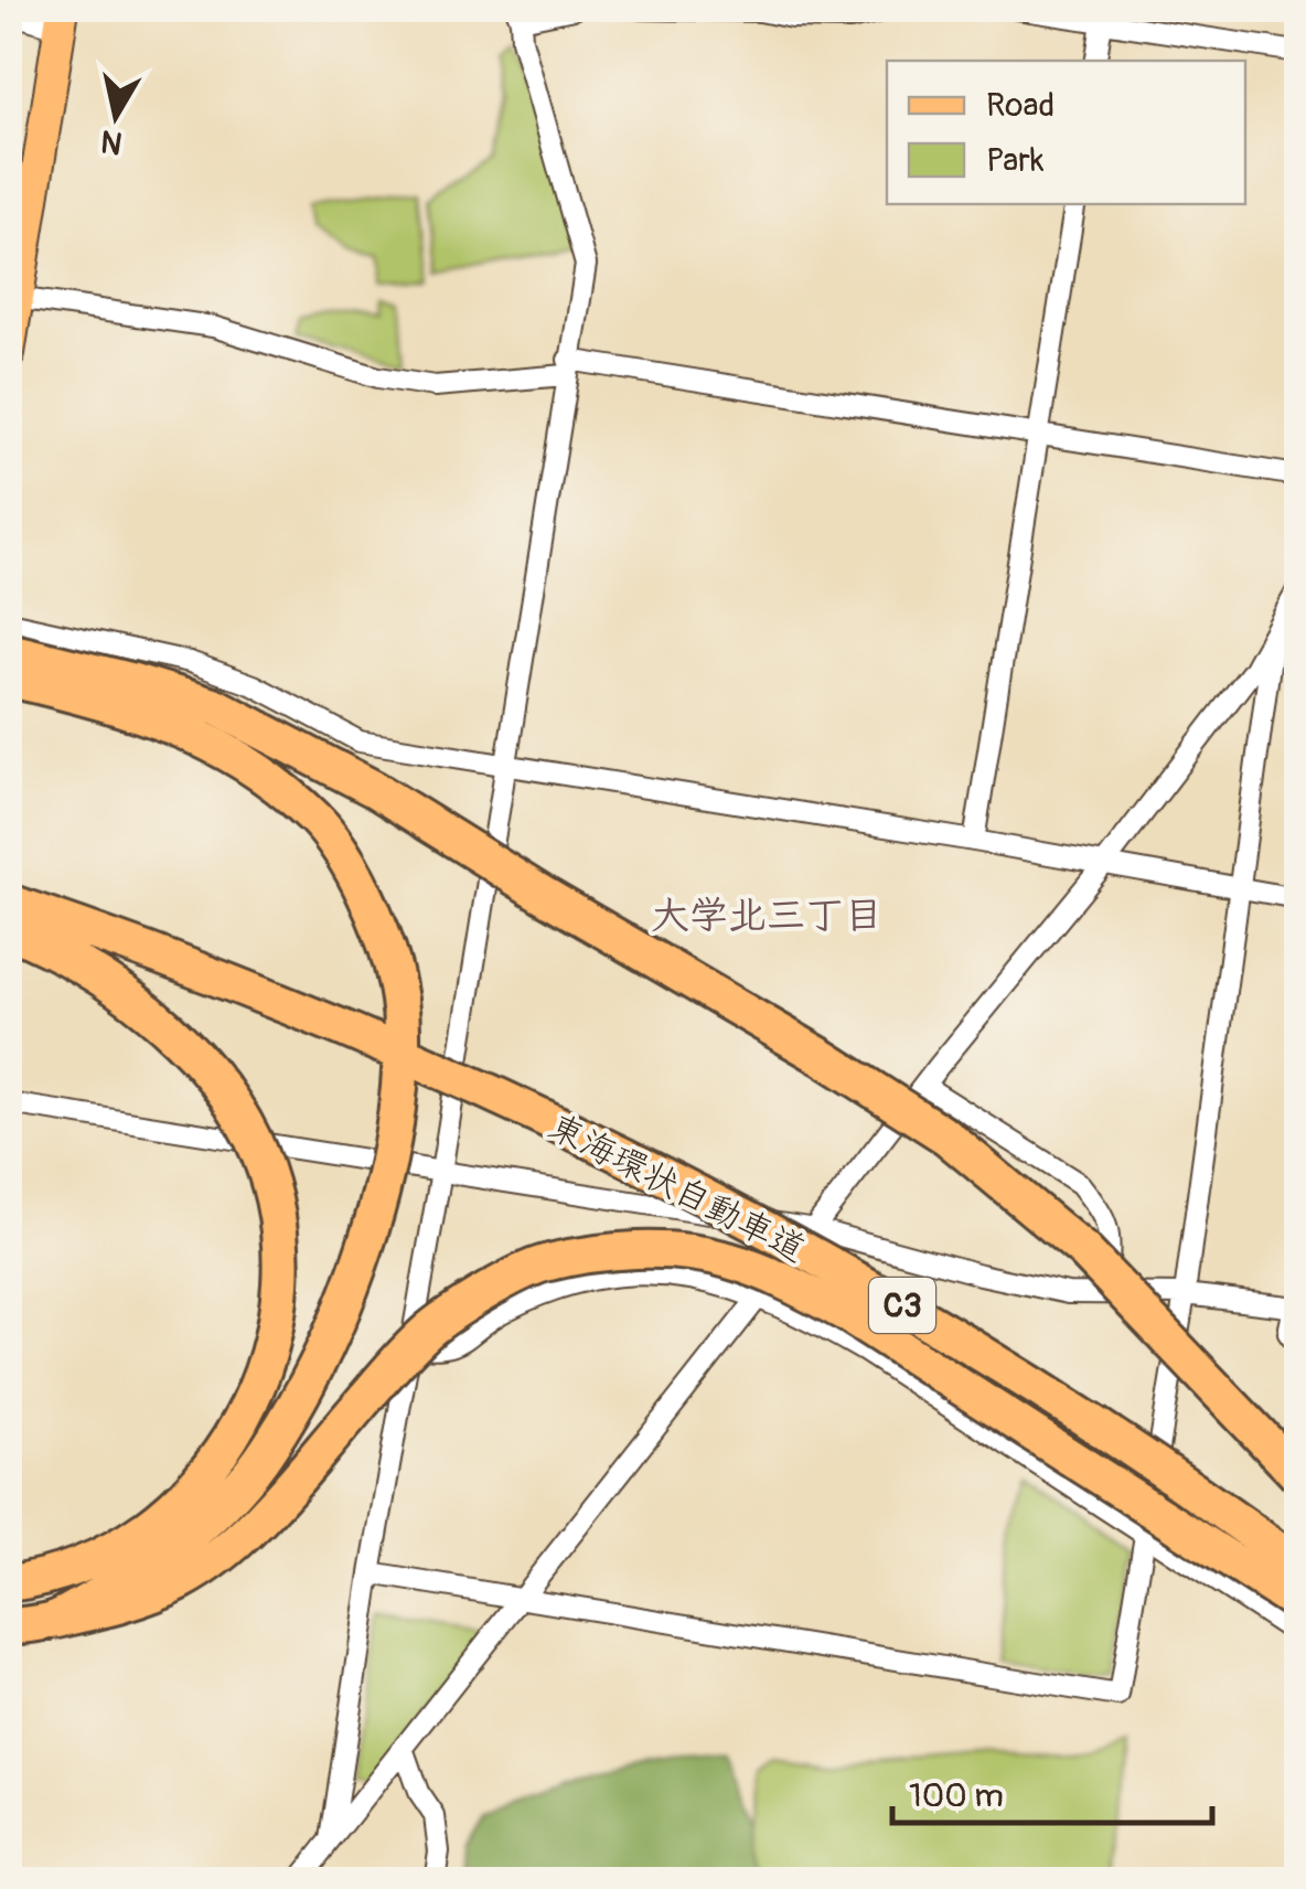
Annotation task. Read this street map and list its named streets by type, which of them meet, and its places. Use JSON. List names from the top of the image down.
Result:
{
  "streets": {
    "highway": ["東海環状自動車道", "C3"]
  },
  "districts": ["大学北三丁目"],
  "legend": ["Road", "Park"],
  "scale_bar": "100 m",
  "north": "bottom"
}
